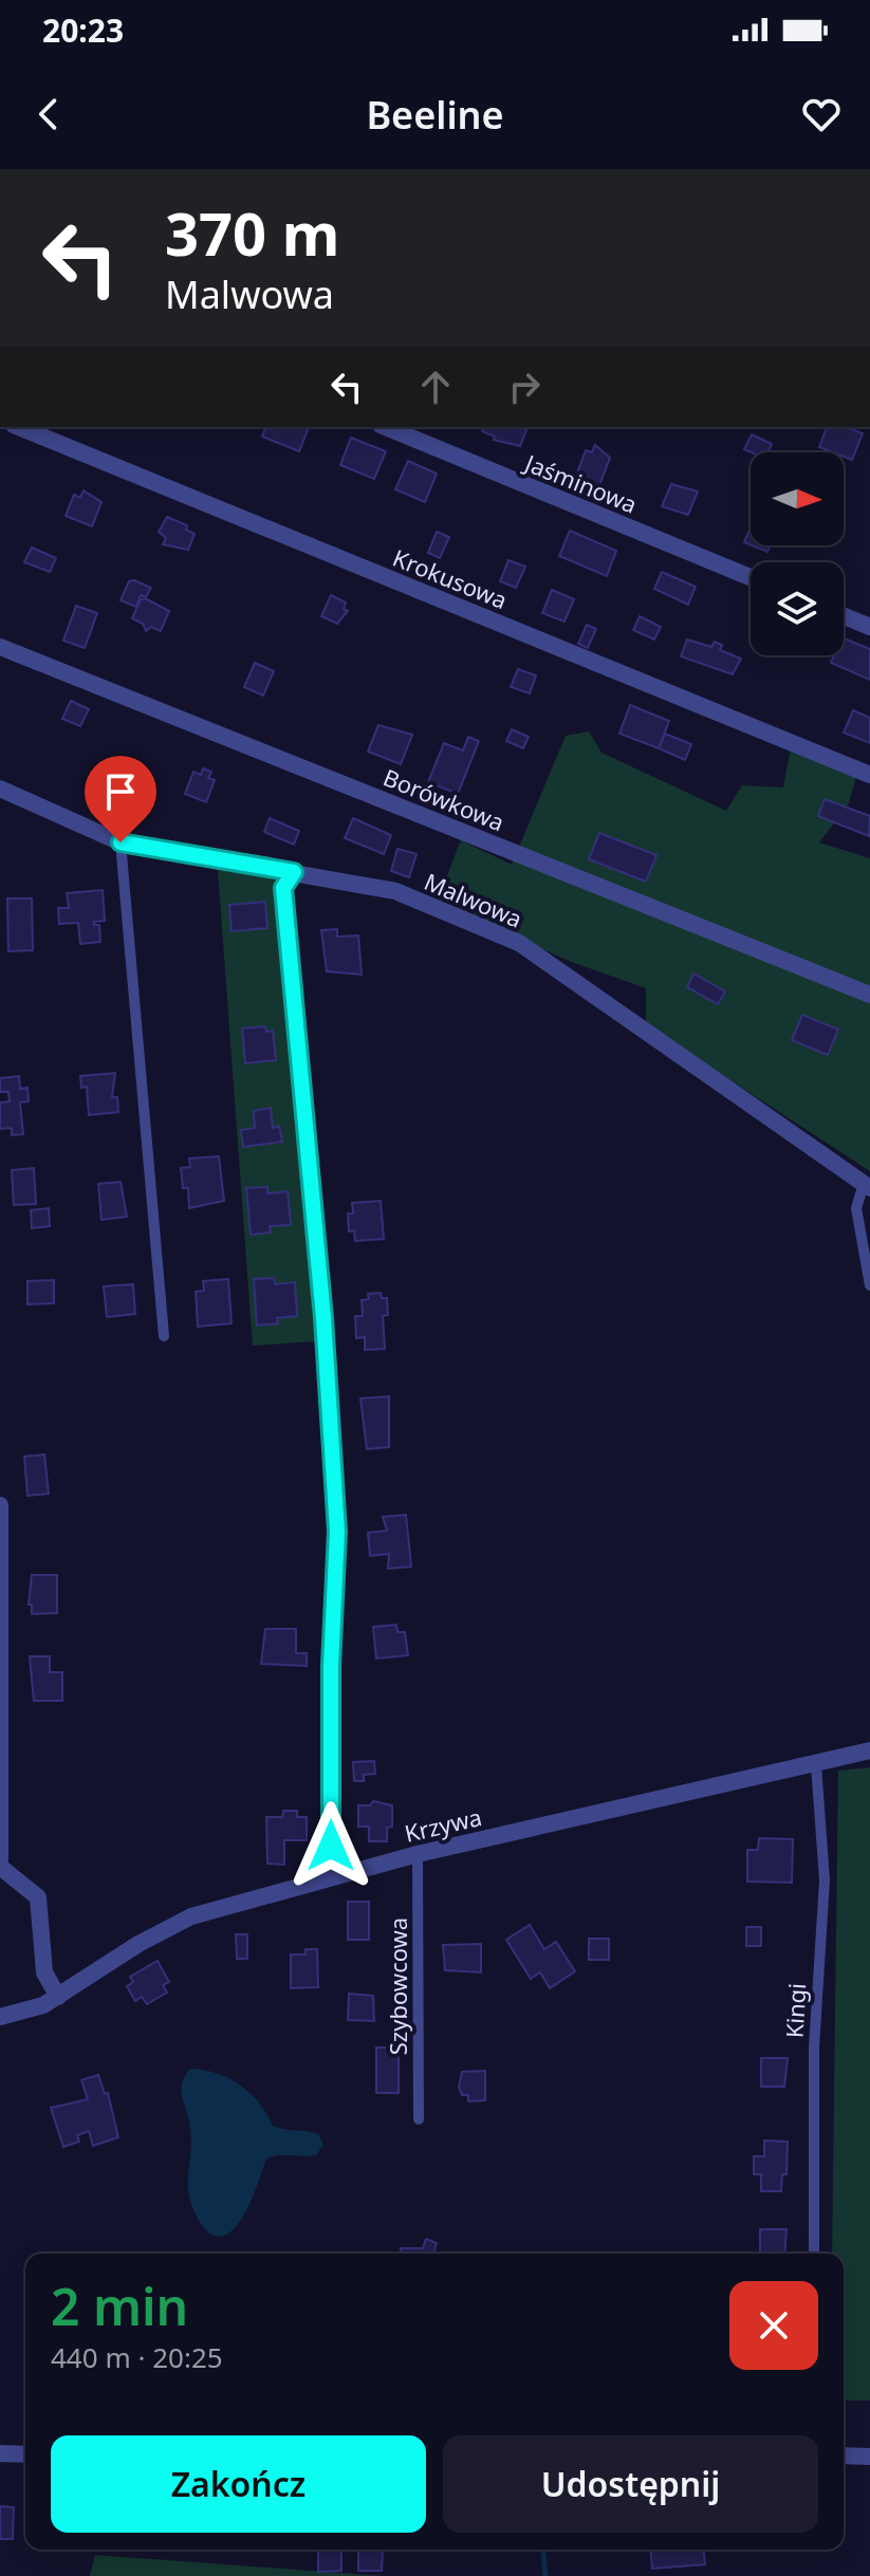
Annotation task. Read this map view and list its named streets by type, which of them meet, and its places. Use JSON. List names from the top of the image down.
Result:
{
  "streets": {
    "street": [
      "Jaśminowa",
      "Krokusowa",
      "Borówkowa",
      "Malwowa",
      "Krzywa"
    ],
    "lane": ["Szybowcowa", "Kingi"]
  },
  "crossings": [
    ["Krzywa", "Szybowcowa"],
    ["Krzywa", "Kingi"]
  ],
  "north": "right",
  "page": {
    "status": "20:23",
    "header": "Beeline",
    "turn": ["370 m", "Malwowa"],
    "heading": ["2 min", "440 m · 20:25"],
    "buttons": ["Zakończ", "Udostępnij"]
  }
}
